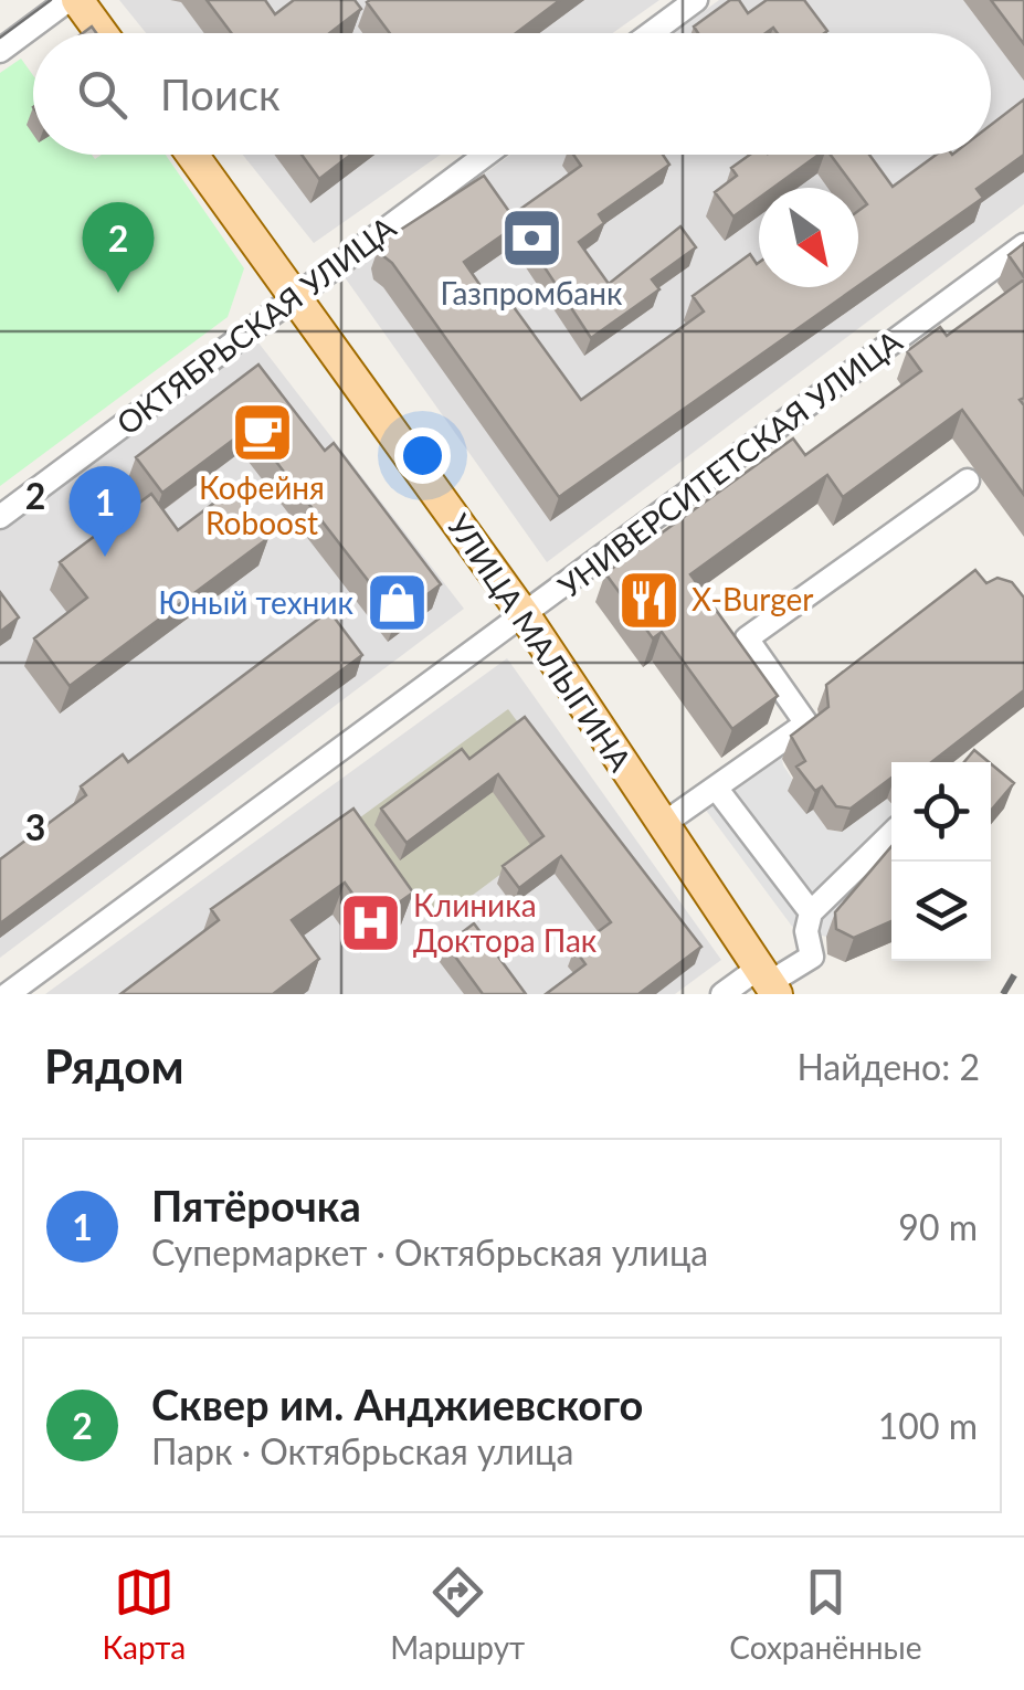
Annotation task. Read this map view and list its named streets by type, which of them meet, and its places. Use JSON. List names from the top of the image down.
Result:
{
  "streets": {
    "main road": ["УЛИЦА МАЛЫГИНА"],
    "street": ["ОКТЯБРЬСКАЯ УЛИЦА", "УНИВЕРСИТЕТСКАЯ УЛИЦА"]
  },
  "crossings": [
    ["ОКТЯБРЬСКАЯ УЛИЦА", "УЛИЦА МАЛЫГИНА"],
    ["УНИВЕРСИТЕТСКАЯ УЛИЦА", "УЛИЦА МАЛЫГИНА"]
  ],
  "places": {
    "bank": ["Газпромбанк"],
    "cafe": ["Кофейня Roboost"],
    "restaurant": ["X-Burger"],
    "shop": ["Юный техник"],
    "hospital": ["Клиника Доктора Пак"]
  },
  "north": "bottom right",
  "page": {
    "search": "Поиск",
    "pins": ["2", "1"],
    "heading": ["Рядом", "Найдено: 2"],
    "list": [
      {
        "mark": "1",
        "name": "Пятёрочка",
        "note": "Супермаркет · Октябрьская улица",
        "value": "90 m"
      },
      {
        "mark": "2",
        "name": "Сквер им. Анджиевского",
        "note": "Парк · Октябрьская улица",
        "value": "100 m"
      }
    ],
    "nav": ["Карта", "Маршрут", "Сохранённые"]
  },
  "grid": {
    "rows": ["2", "3"]
  }
}
